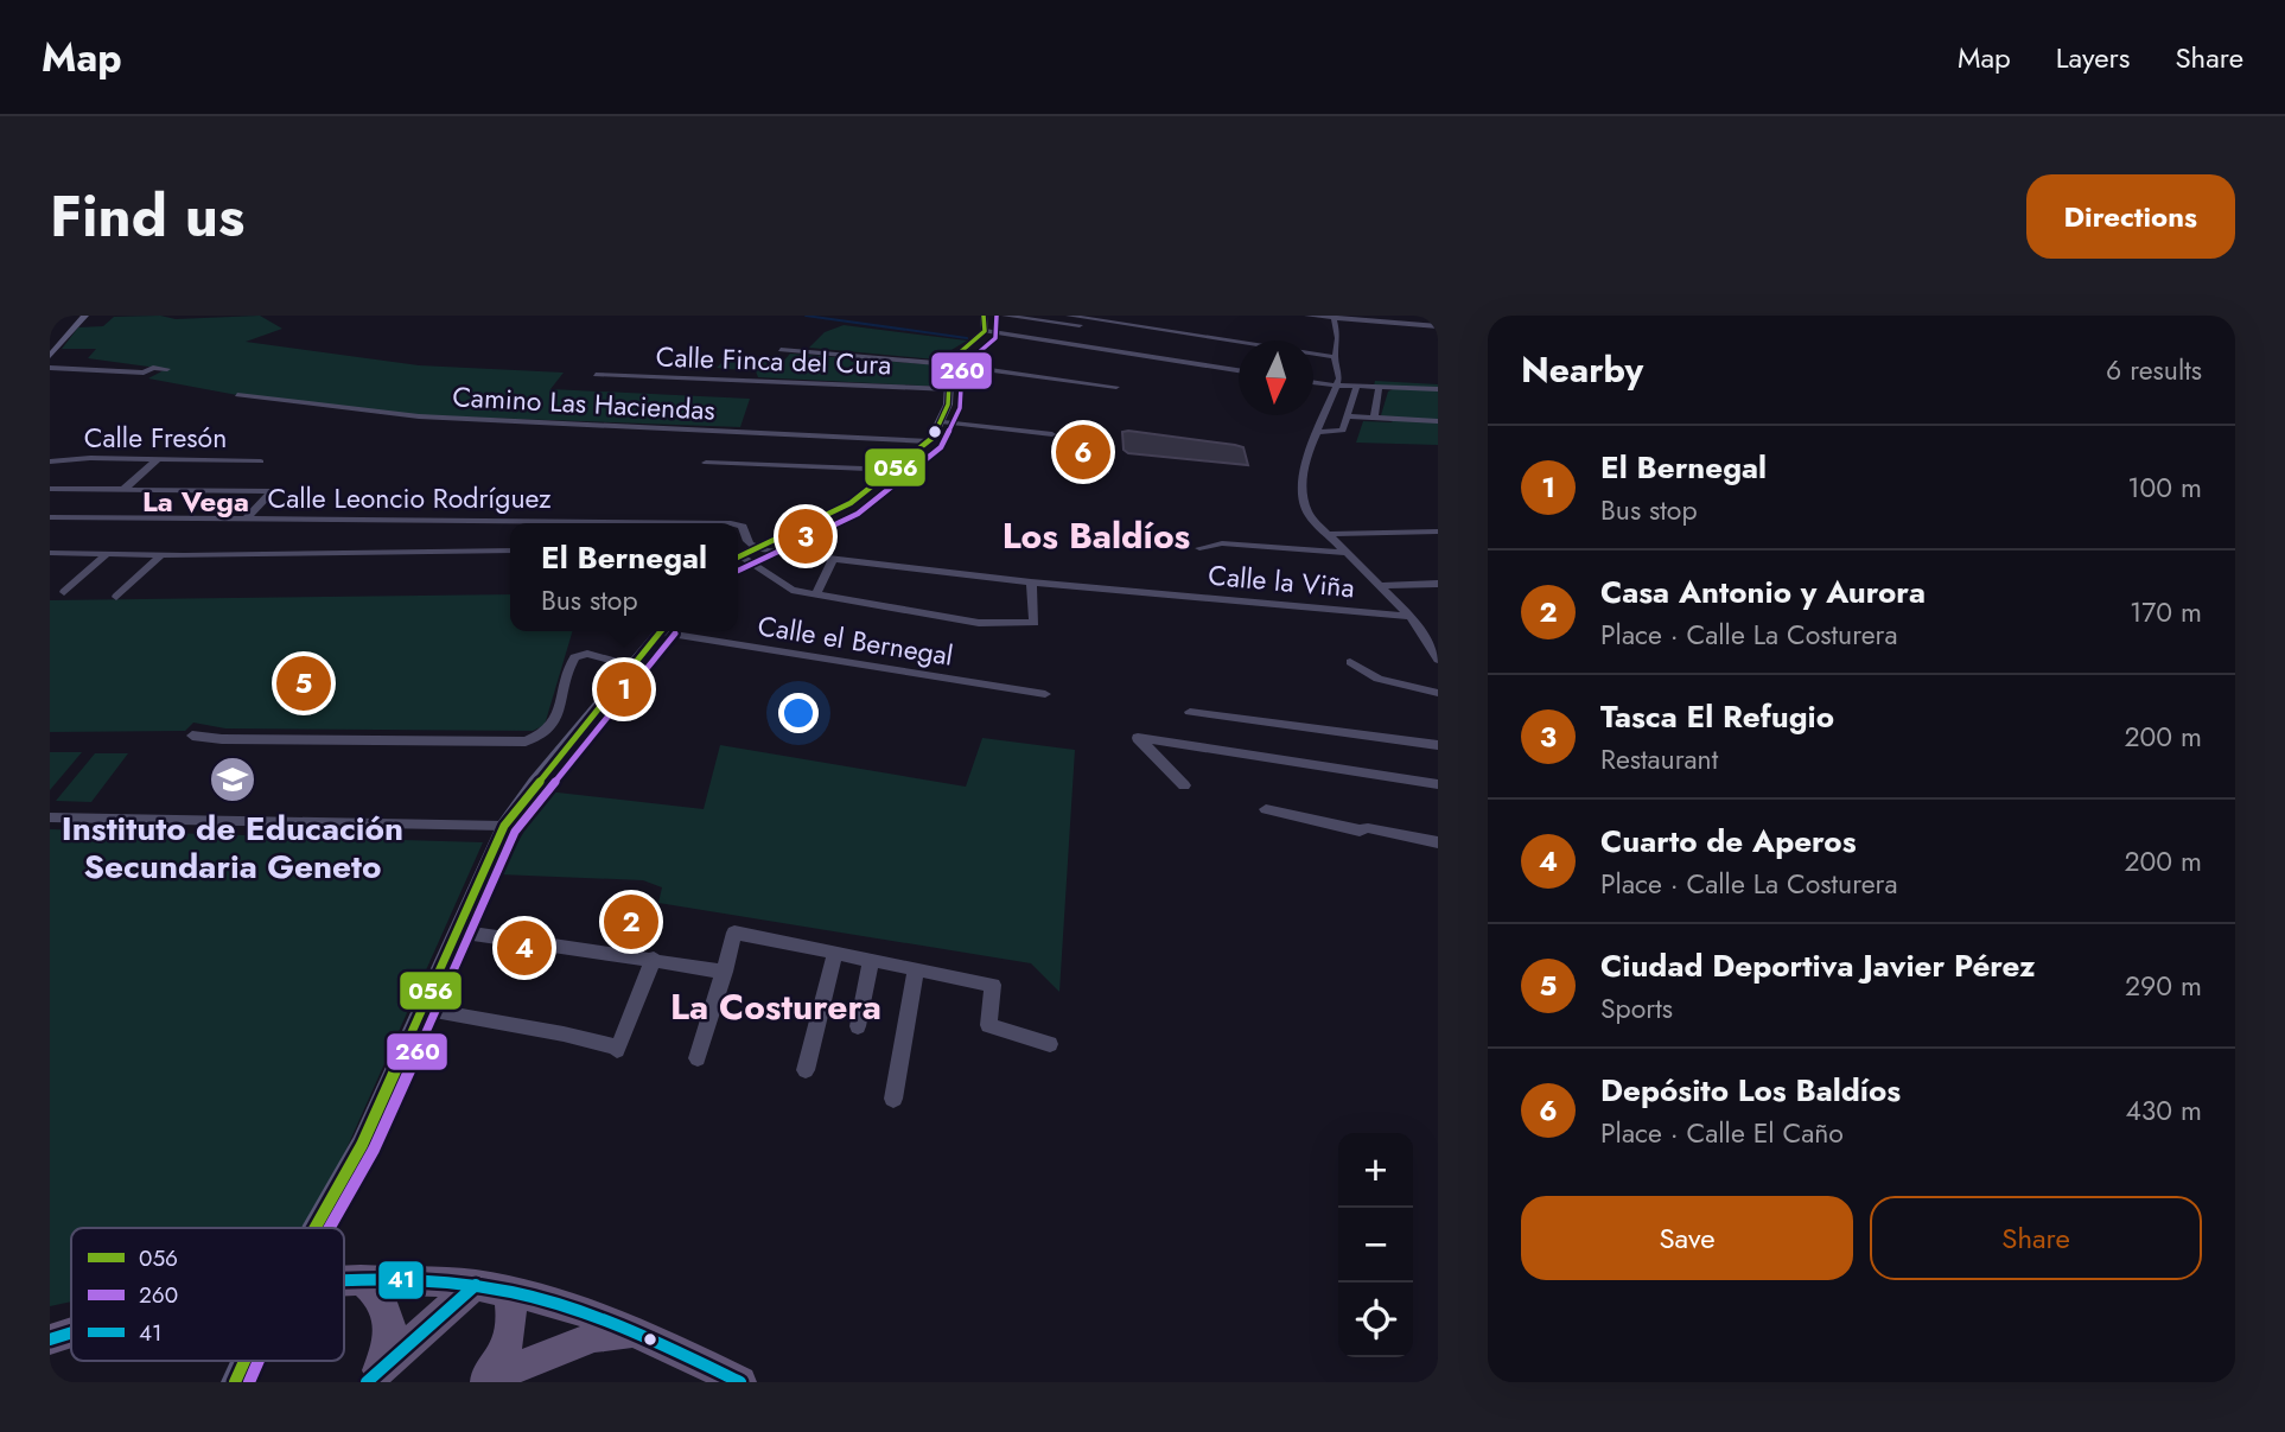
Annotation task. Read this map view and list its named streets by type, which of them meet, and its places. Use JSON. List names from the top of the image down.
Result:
{
  "streets": {
    "street": [
      "Calle Finca del Cura",
      "Camino Las Haciendas",
      "Calle Fresón",
      "Calle Leoncio Rodríguez",
      "Calle la Viña",
      "Calle el Bernegal"
    ]
  },
  "crossings": [
    ["Calle Leoncio Rodríguez", "Calle la Viña"]
  ],
  "districts": ["La Vega", "Los Baldíos", "La Costurera"],
  "places": {
    "school or university": ["Instituto de Educación Secundaria Geneto"]
  },
  "lines": ["transit line 056", "transit line 260", "transit line 41"],
  "legend": ["056", "260", "41"],
  "north": "bottom",
  "page": {
    "header": "Map",
    "nav": ["Map", "Layers", "Share"],
    "title": "Find us",
    "buttons": [
      "Directions",
      ["Save", "Share"]
    ],
    "heading": ["Nearby", "6 results"],
    "pins": [
      "6",
      "3",
      "5",
      "1",
      "2",
      "4"
    ],
    "list": [
      {
        "mark": "1",
        "name": "El Bernegal",
        "note": "Bus stop",
        "value": "100 m"
      },
      {
        "mark": "2",
        "name": "Casa Antonio y Aurora",
        "note": "Place · Calle La Costurera",
        "value": "170 m"
      },
      {
        "mark": "3",
        "name": "Tasca El Refugio",
        "note": "Restaurant",
        "value": "200 m"
      },
      {
        "mark": "4",
        "name": "Cuarto de Aperos",
        "note": "Place · Calle La Costurera",
        "value": "200 m"
      },
      {
        "mark": "5",
        "name": "Ciudad Deportiva Javier Pérez",
        "note": "Sports",
        "value": "290 m"
      },
      {
        "mark": "6",
        "name": "Depósito Los Baldíos",
        "note": "Place · Calle El Caño",
        "value": "430 m"
      }
    ],
    "popup": ["El Bernegal", "Bus stop"],
    "map_buttons": ["+", "−"]
  }
}
